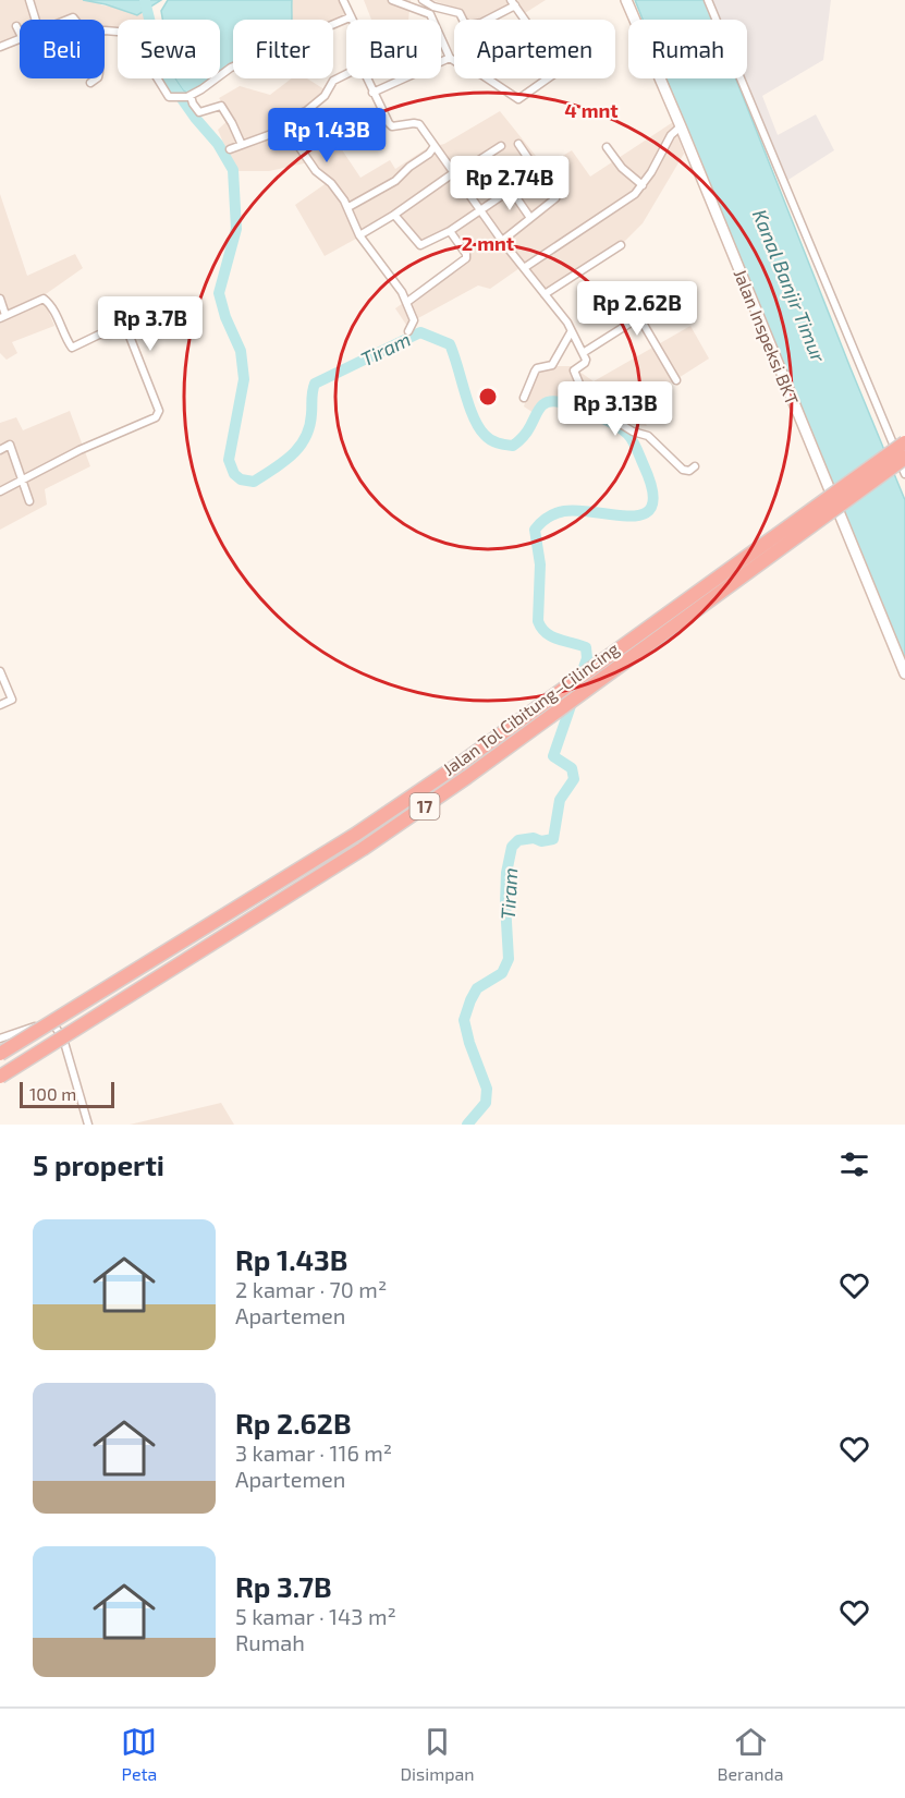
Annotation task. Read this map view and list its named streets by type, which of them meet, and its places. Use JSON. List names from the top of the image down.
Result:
{
  "streets": {
    "highway": ["Jalan Tol Cibitung–Cilincing", "17"],
    "street": ["Jalan Inspeksi BKT"]
  },
  "water": ["Kanal Banjir Timur", "Tiram"],
  "scale_bar": "100 m",
  "page": {
    "chip": [
      "Beli",
      "Sewa",
      "Filter",
      "Baru",
      "Apartemen",
      "Rumah"
    ],
    "price": [
      "Rp 1.43B",
      "Rp 2.74B",
      "Rp 2.62B",
      "Rp 3.7B",
      "Rp 3.13B"
    ],
    "scale": "100 m",
    "heading": "5 properti",
    "list": [
      {
        "name": "Rp 1.43B",
        "note": "2 kamar · 70 m² · Apartemen"
      },
      {
        "name": "Rp 2.62B",
        "note": "3 kamar · 116 m² · Apartemen"
      },
      {
        "name": "Rp 3.7B",
        "note": "5 kamar · 143 m² · Rumah"
      }
    ],
    "tabs": ["Peta", "Disimpan", "Beranda"]
  },
  "rings": ["4 mnt", "2 mnt"]
}
